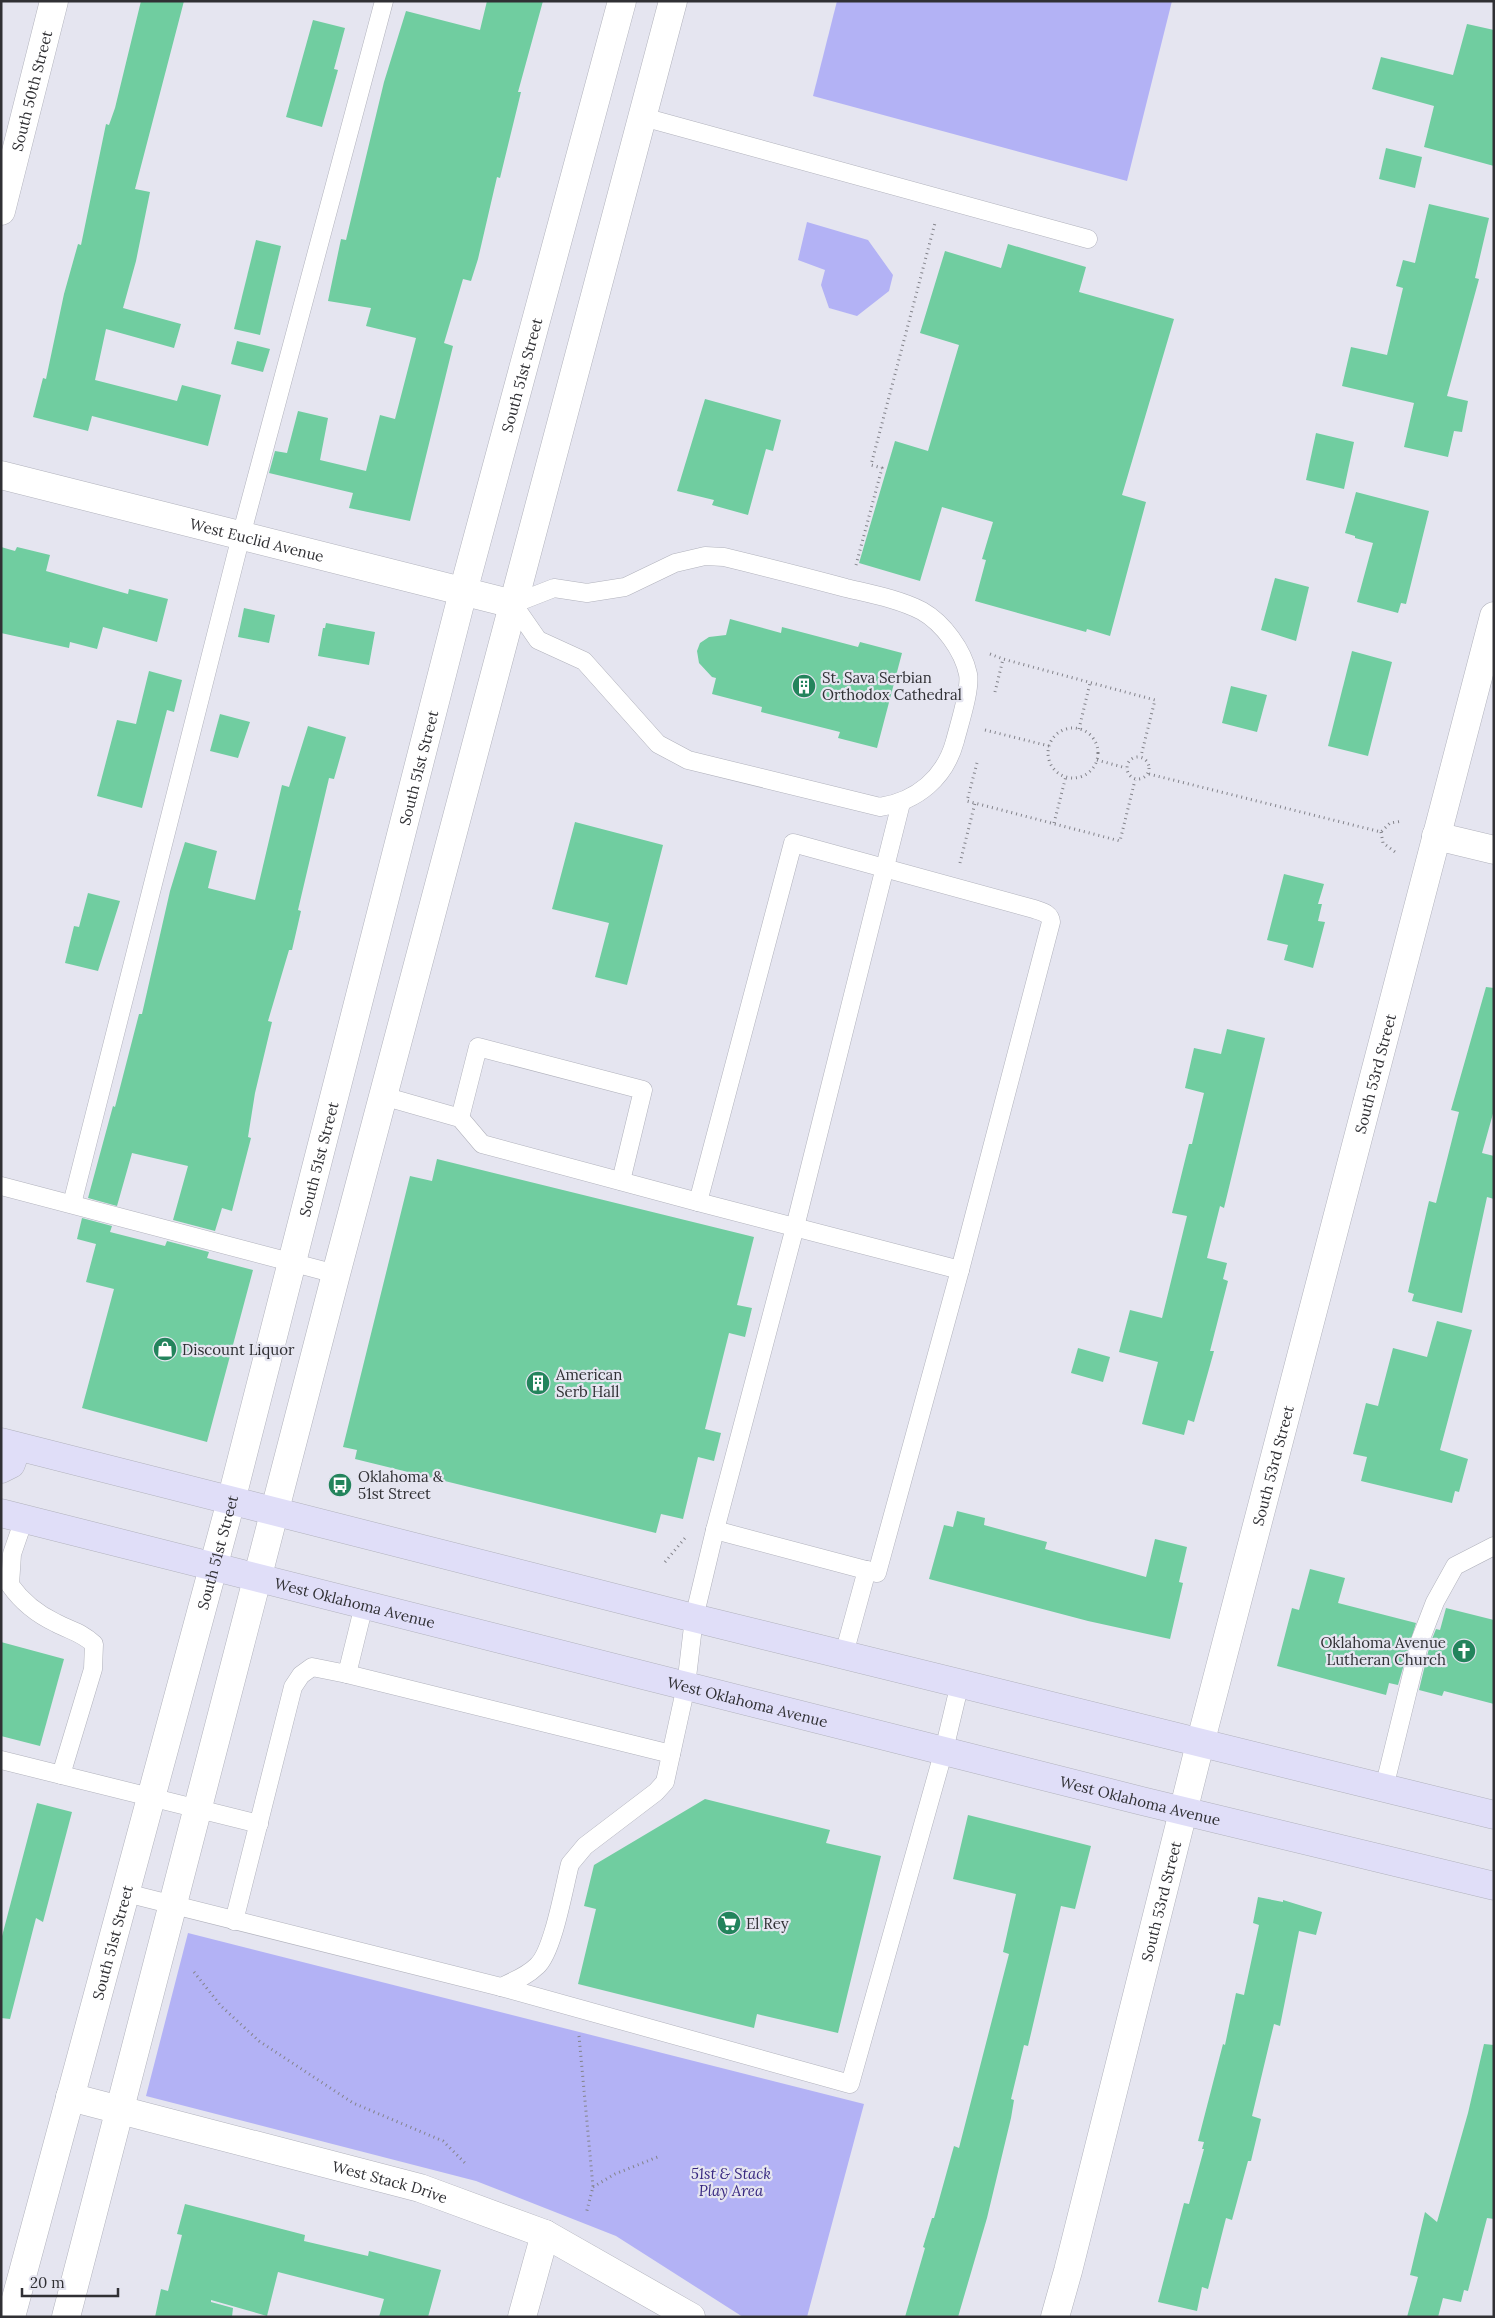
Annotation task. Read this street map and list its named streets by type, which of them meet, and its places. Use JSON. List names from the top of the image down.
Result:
{
  "streets": {
    "main road": ["West Oklahoma Avenue"],
    "street": [
      "South 50th Street",
      "South 51st Street",
      "West Euclid Avenue",
      "South 53rd Street",
      "West Stack Drive"
    ]
  },
  "crossings": [
    ["South 51st Street", "West Euclid Avenue"],
    ["South 51st Street", "West Oklahoma Avenue"],
    ["South 51st Street", "West Stack Drive"],
    ["South 53rd Street", "West Oklahoma Avenue"]
  ],
  "parks": ["51st & Stack Play Area"],
  "places": {
    "building": ["St. Sava Serbian Orthodox Cathedral", "American Serb Hall"],
    "shop": ["Discount Liquor"],
    "bus stop": ["Oklahoma & 51st Street"],
    "church": ["Oklahoma Avenue Lutheran Church"],
    "supermarket": ["El Rey"]
  },
  "scale_bar": "20 m"
}
